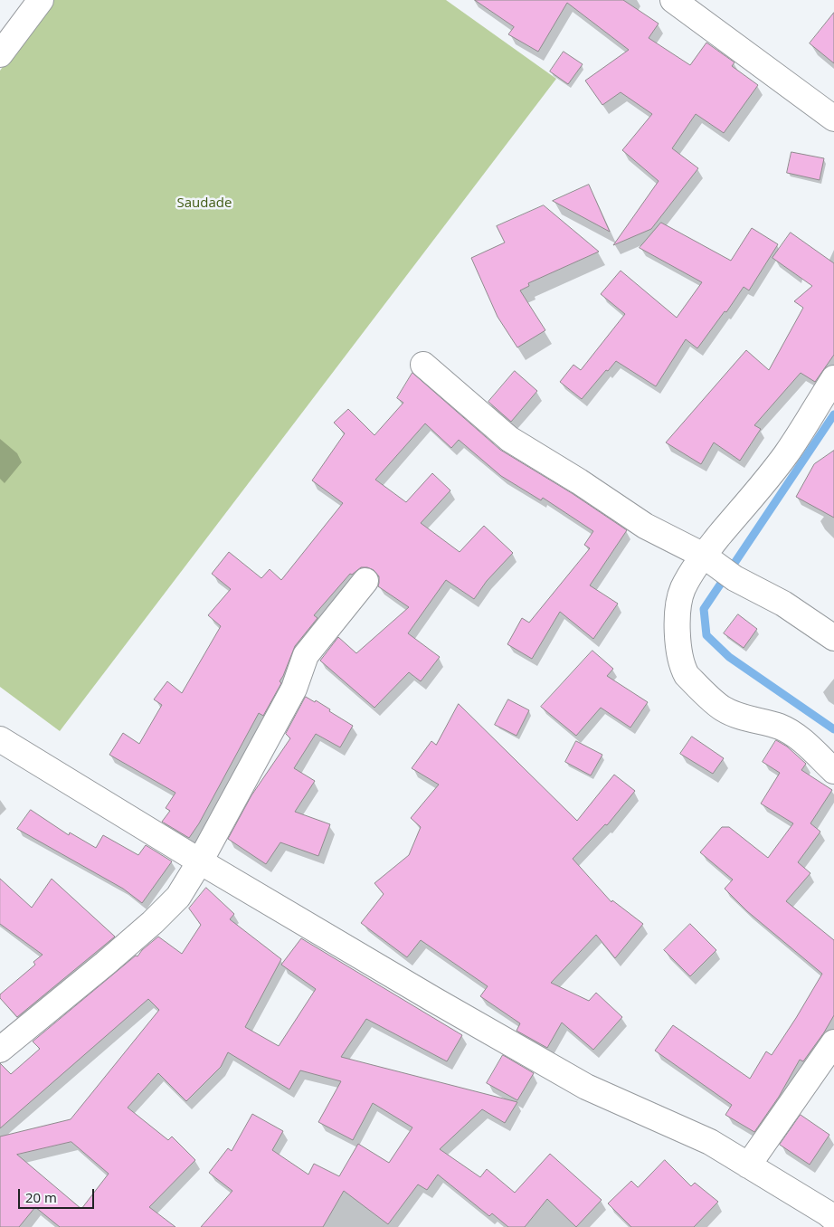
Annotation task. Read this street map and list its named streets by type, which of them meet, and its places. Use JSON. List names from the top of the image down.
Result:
{
  "parks": ["Saudade"],
  "scale_bar": "20 m"
}
